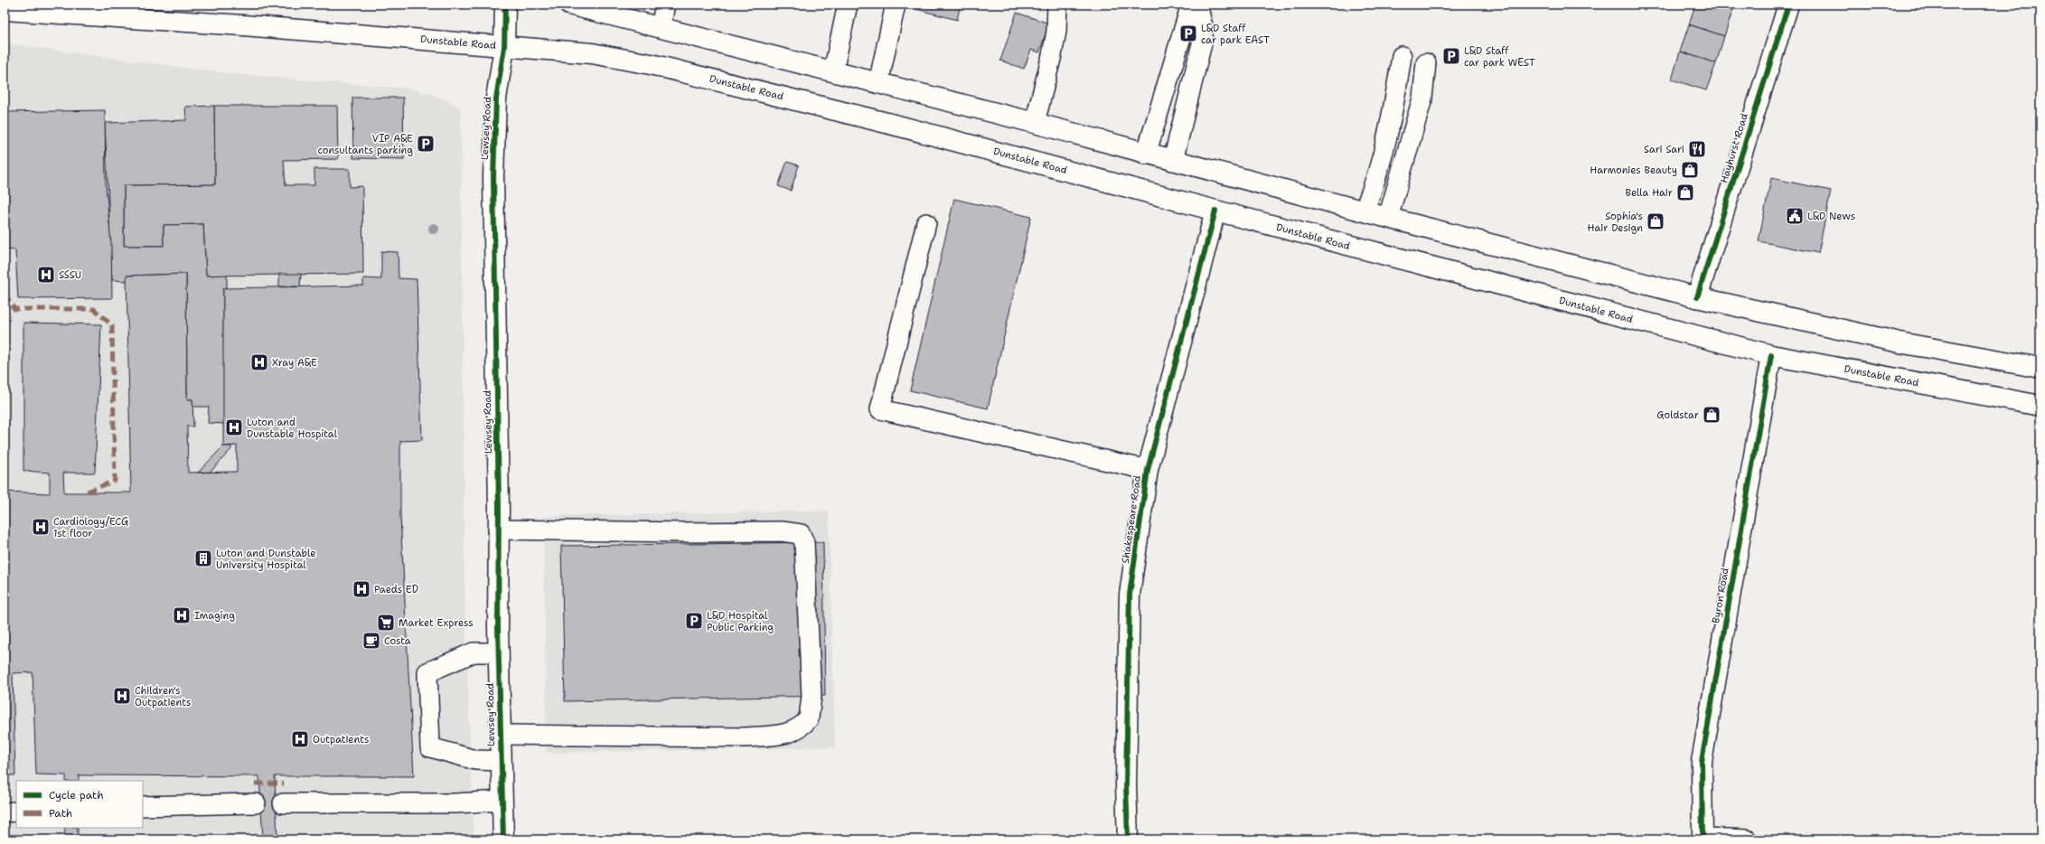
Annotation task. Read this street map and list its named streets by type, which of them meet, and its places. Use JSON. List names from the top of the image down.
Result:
{
  "streets": {
    "main road": [
      "Dunstable Road",
      "Lewsey Road",
      "Hayhurst Road",
      "Shakespeare Road",
      "Byron Road"
    ]
  },
  "crossings": [
    ["Dunstable Road", "Lewsey Road"],
    ["Dunstable Road", "Shakespeare Road"],
    ["Dunstable Road", "Byron Road"]
  ],
  "places": {
    "parking": [
      "L&D Staff car park EAST",
      "L&D Staff car park WEST",
      "VIP A&E consultants parking",
      "L&D Hospital Public Parking"
    ],
    "restaurant": ["Sari Sari"],
    "shop": [
      "Harmonies Beauty",
      "Bella Hair",
      "Sophia's Hair Design",
      "Goldstar"
    ],
    "public building": ["L&D News"],
    "hospital": [
      "SSSU",
      "Xray A&E",
      "Luton and Dunstable Hospital",
      "Cardiology/ECG 1st floor",
      "Paeds ED",
      "Imaging",
      "Children's Outpatients",
      "Outpatients"
    ],
    "building": ["Luton and Dunstable University Hospital"],
    "supermarket": ["Market Express"],
    "cafe": ["Costa"]
  },
  "legend": ["Cycle path", "Path"]
}
